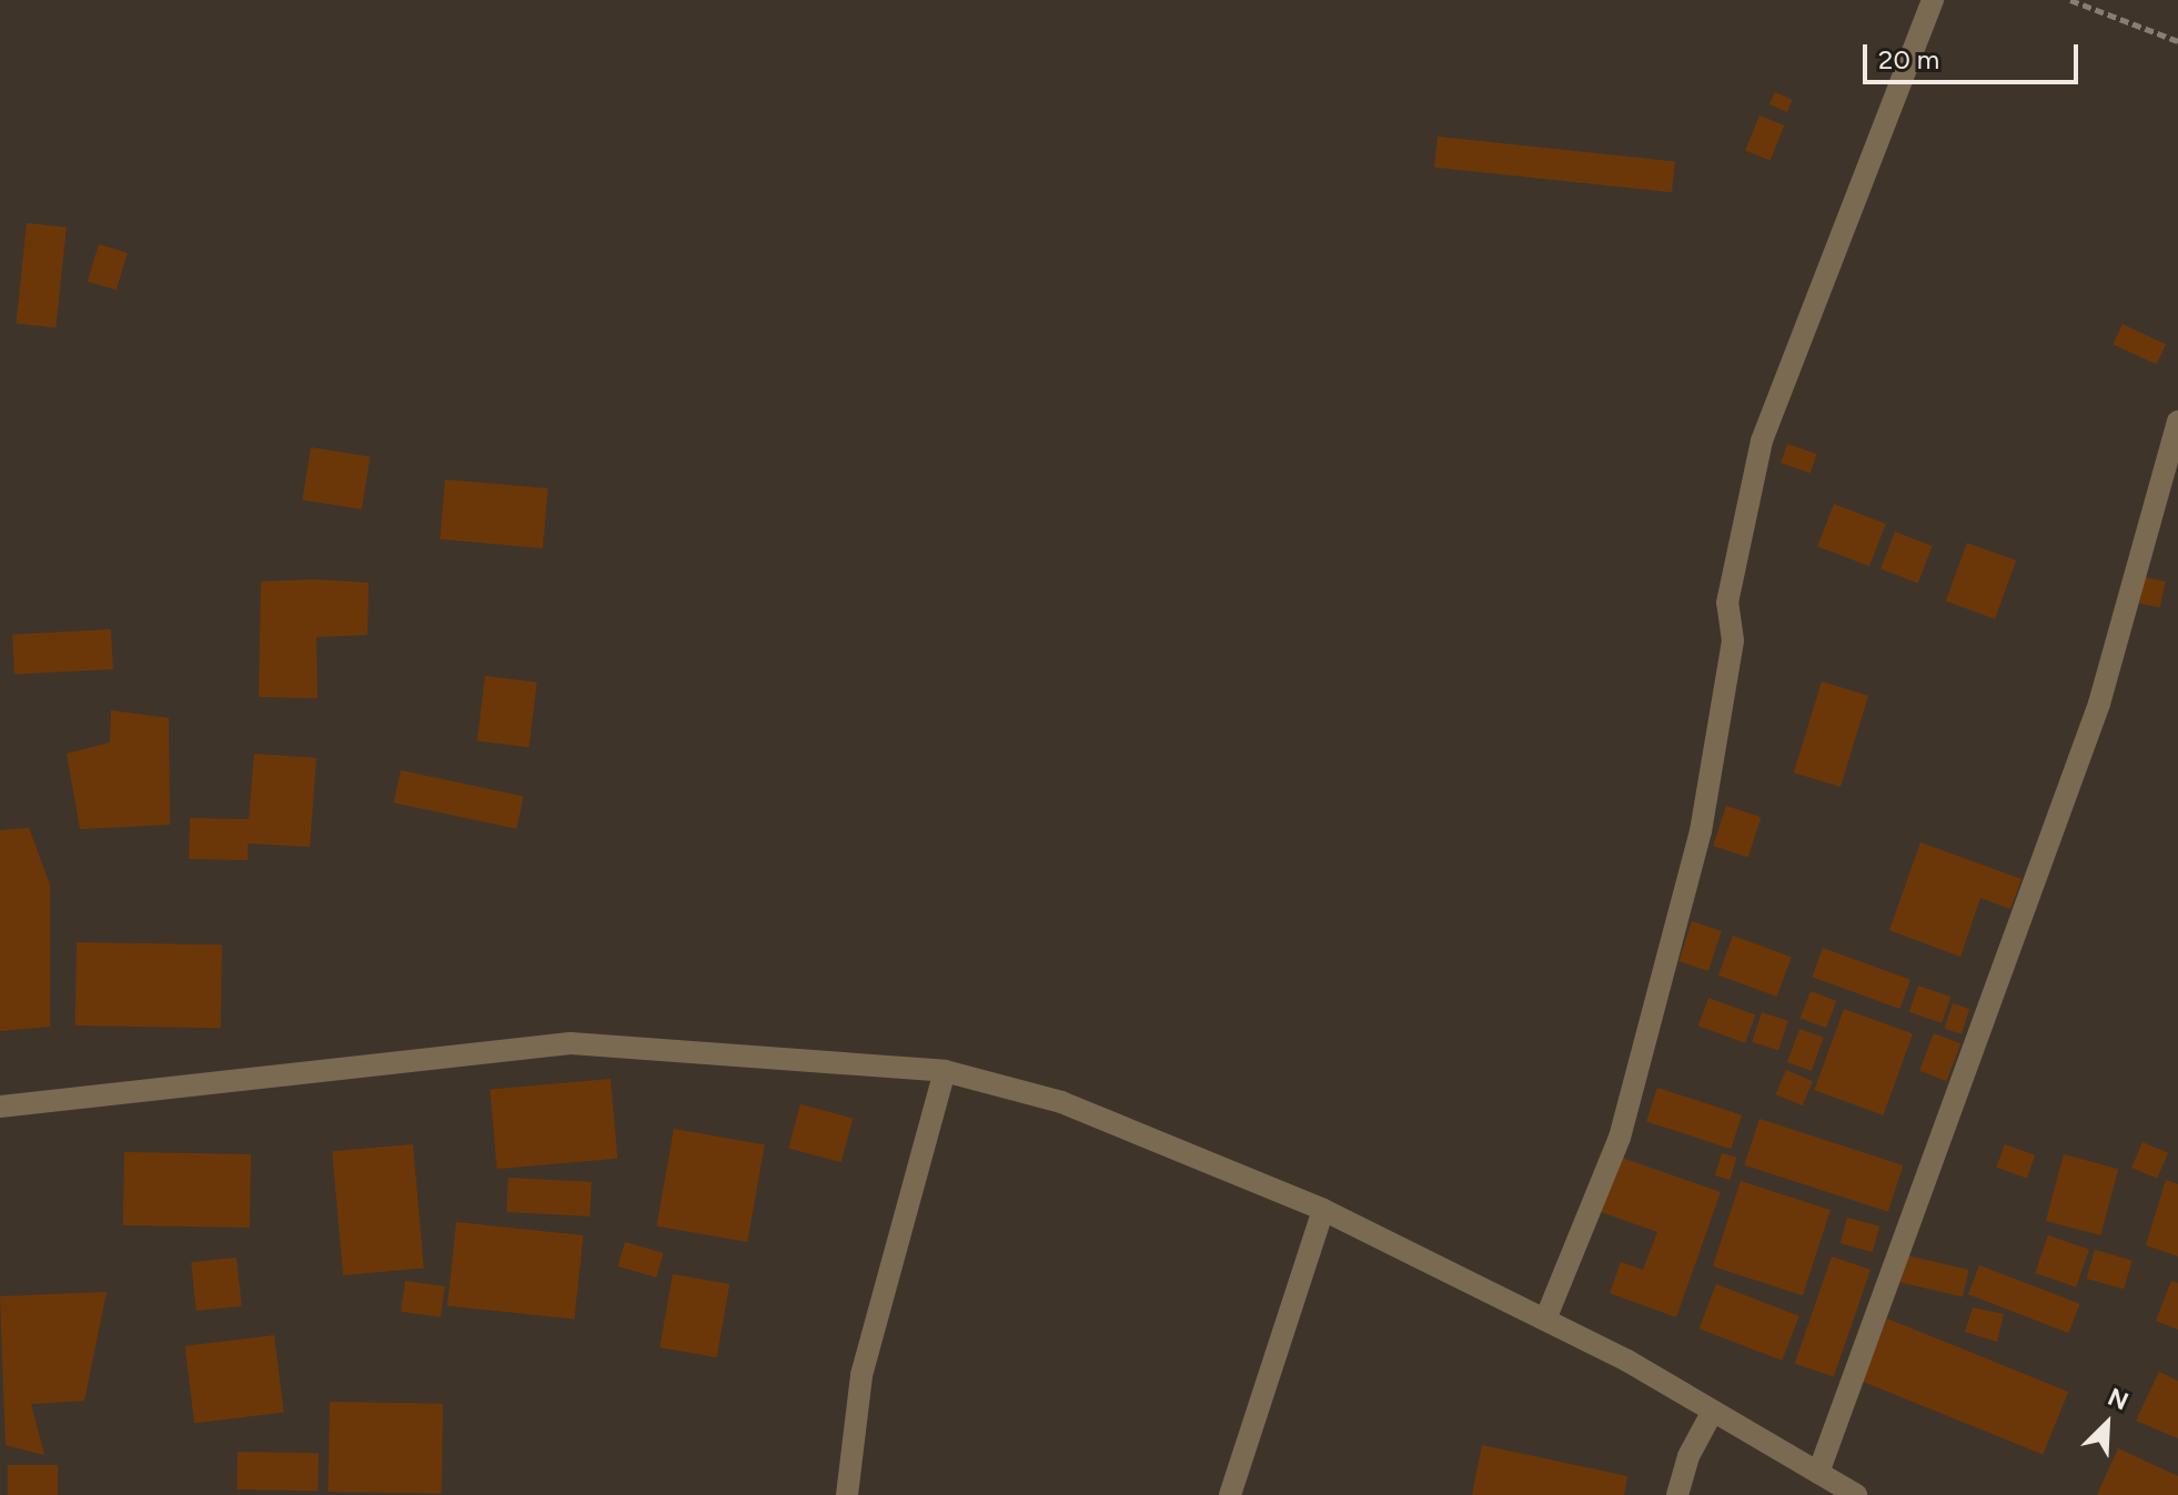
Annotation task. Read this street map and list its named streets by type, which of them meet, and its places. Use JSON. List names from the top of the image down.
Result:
{
  "scale_bar": "20 m",
  "north": "top right"
}
